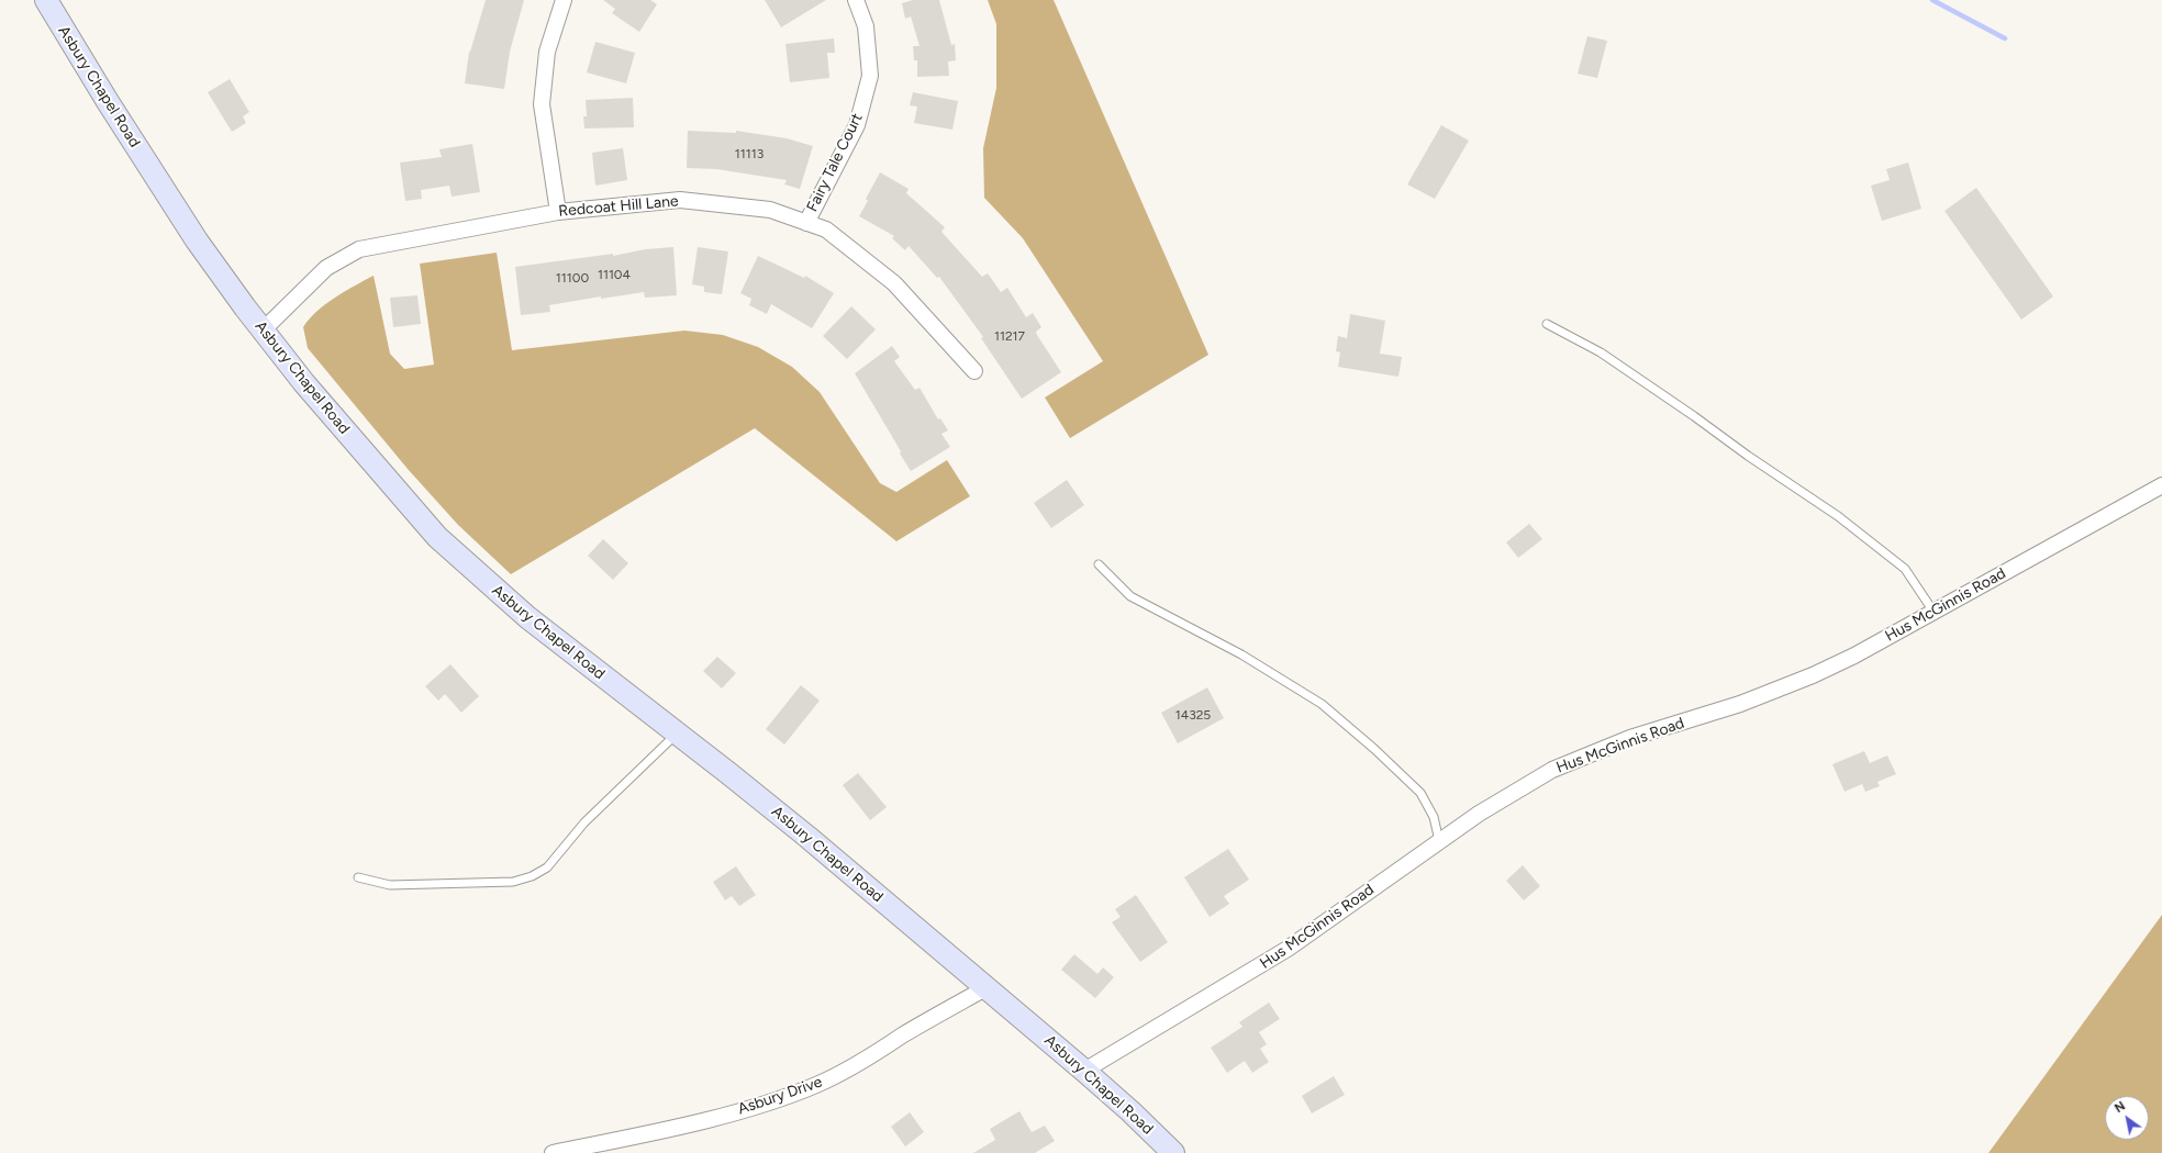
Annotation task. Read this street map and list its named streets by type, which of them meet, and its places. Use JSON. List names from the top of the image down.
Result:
{
  "streets": {
    "main road": ["Asbury Chapel Road"],
    "street": [
      "Fairy Tale Court",
      "Redcoat Hill Lane",
      "Hus McGinnis Road",
      "Asbury Drive"
    ]
  },
  "crossings": [
    ["Asbury Chapel Road", "Redcoat Hill Lane"],
    ["Asbury Chapel Road", "Hus McGinnis Road"],
    ["Asbury Chapel Road", "Asbury Drive"],
    ["Fairy Tale Court", "Redcoat Hill Lane"]
  ],
  "house_numbers": [
    "11113",
    "11104",
    "11100",
    "11217",
    "14325"
  ],
  "north": "top left"
}
